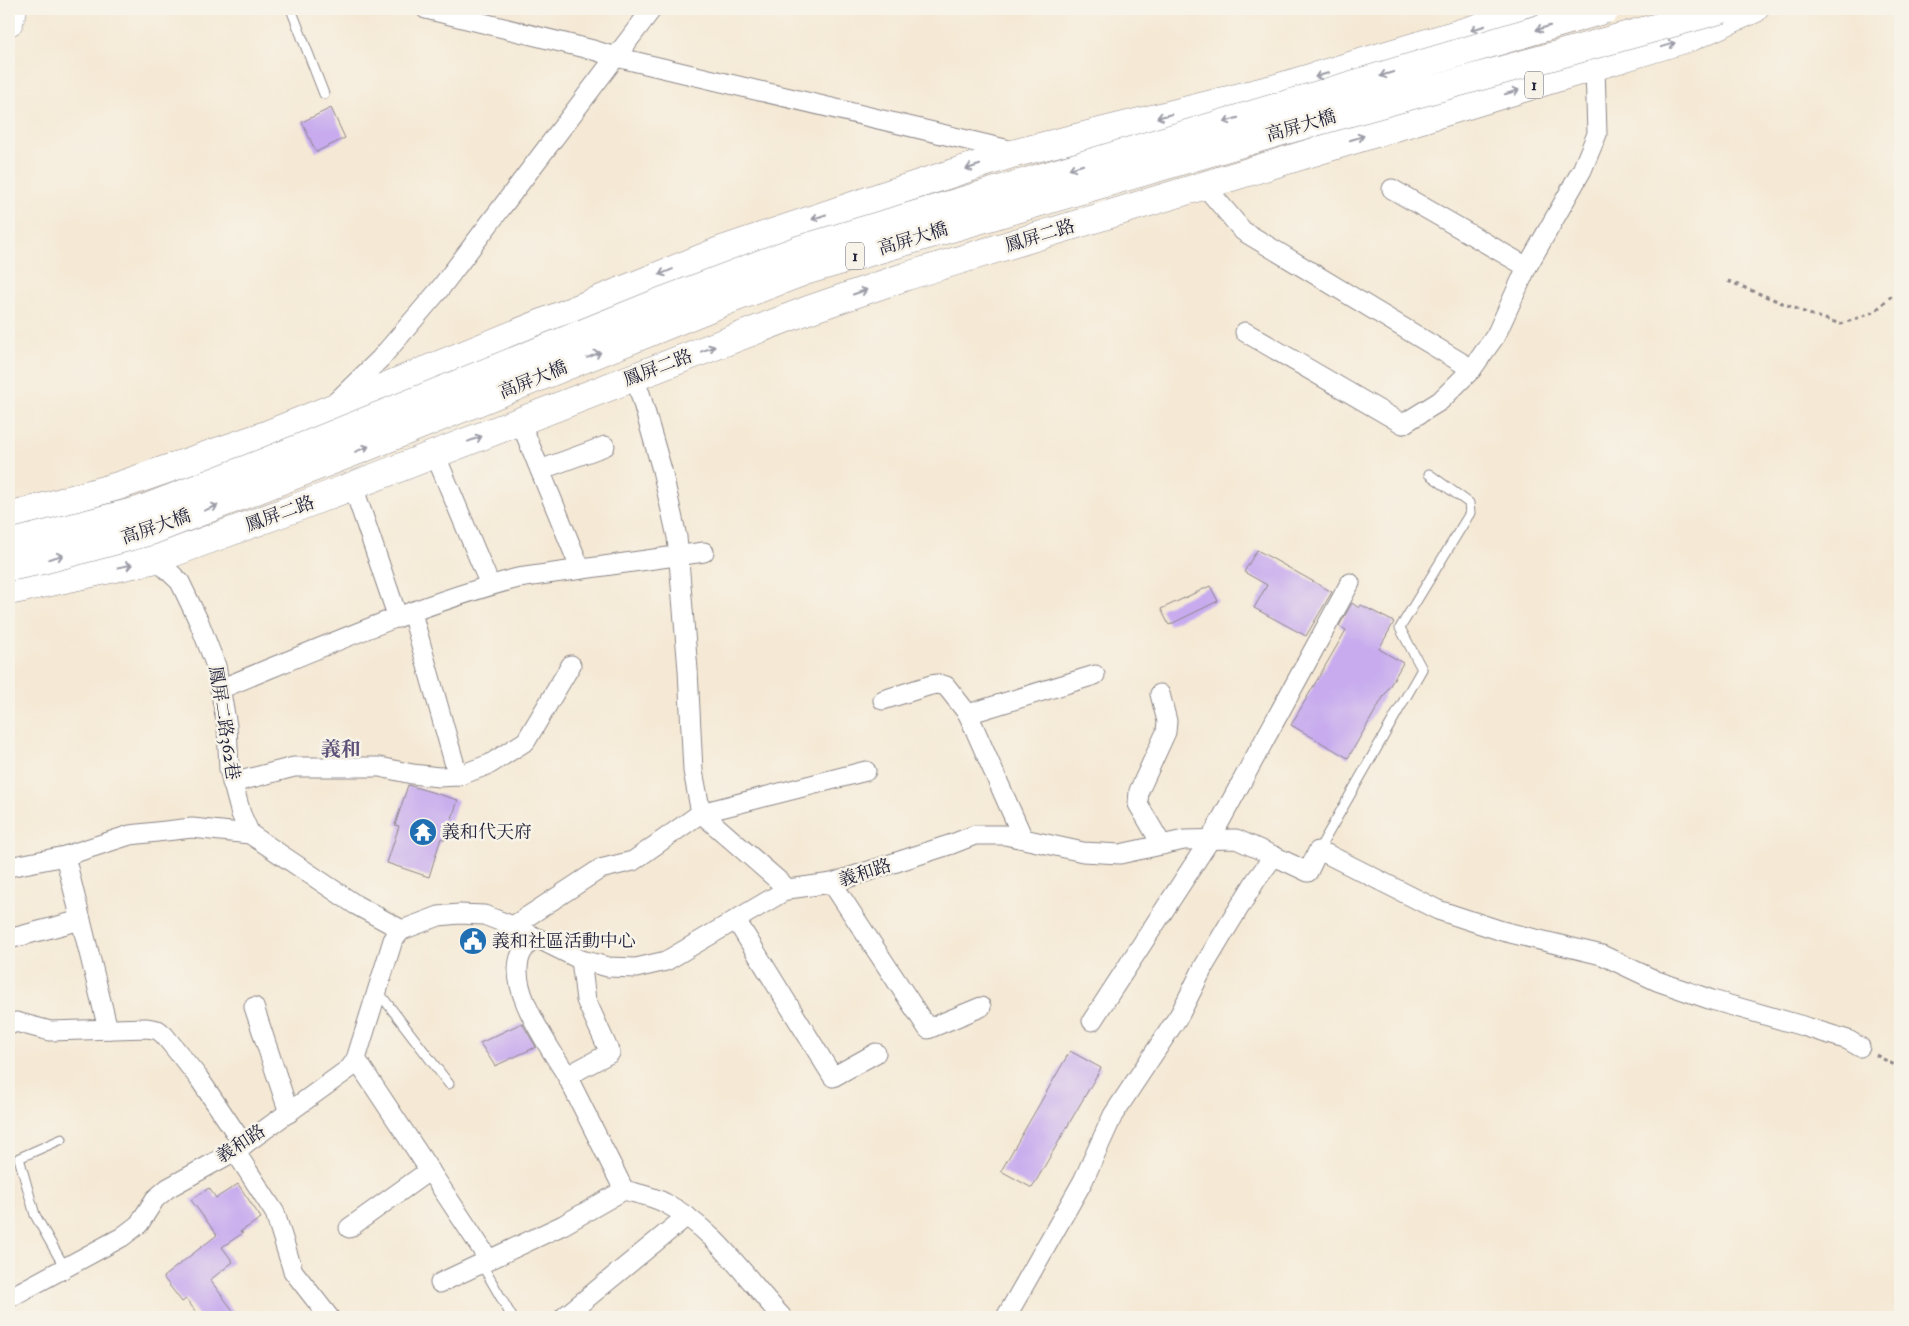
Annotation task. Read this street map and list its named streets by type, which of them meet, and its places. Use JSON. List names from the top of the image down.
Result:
{
  "streets": {
    "main road": ["1", "高屏大橋", "鳳屏二路"],
    "street": ["鳳屏二路362巷", "義和路"]
  },
  "crossings": [
    ["高屏大橋", "鳳屏二路"],
    ["鳳屏二路", "鳳屏二路362巷"]
  ],
  "districts": ["義和"],
  "places": {
    "temple": ["義和代天府"],
    "public building": ["義和社區活動中心"]
  }
}
